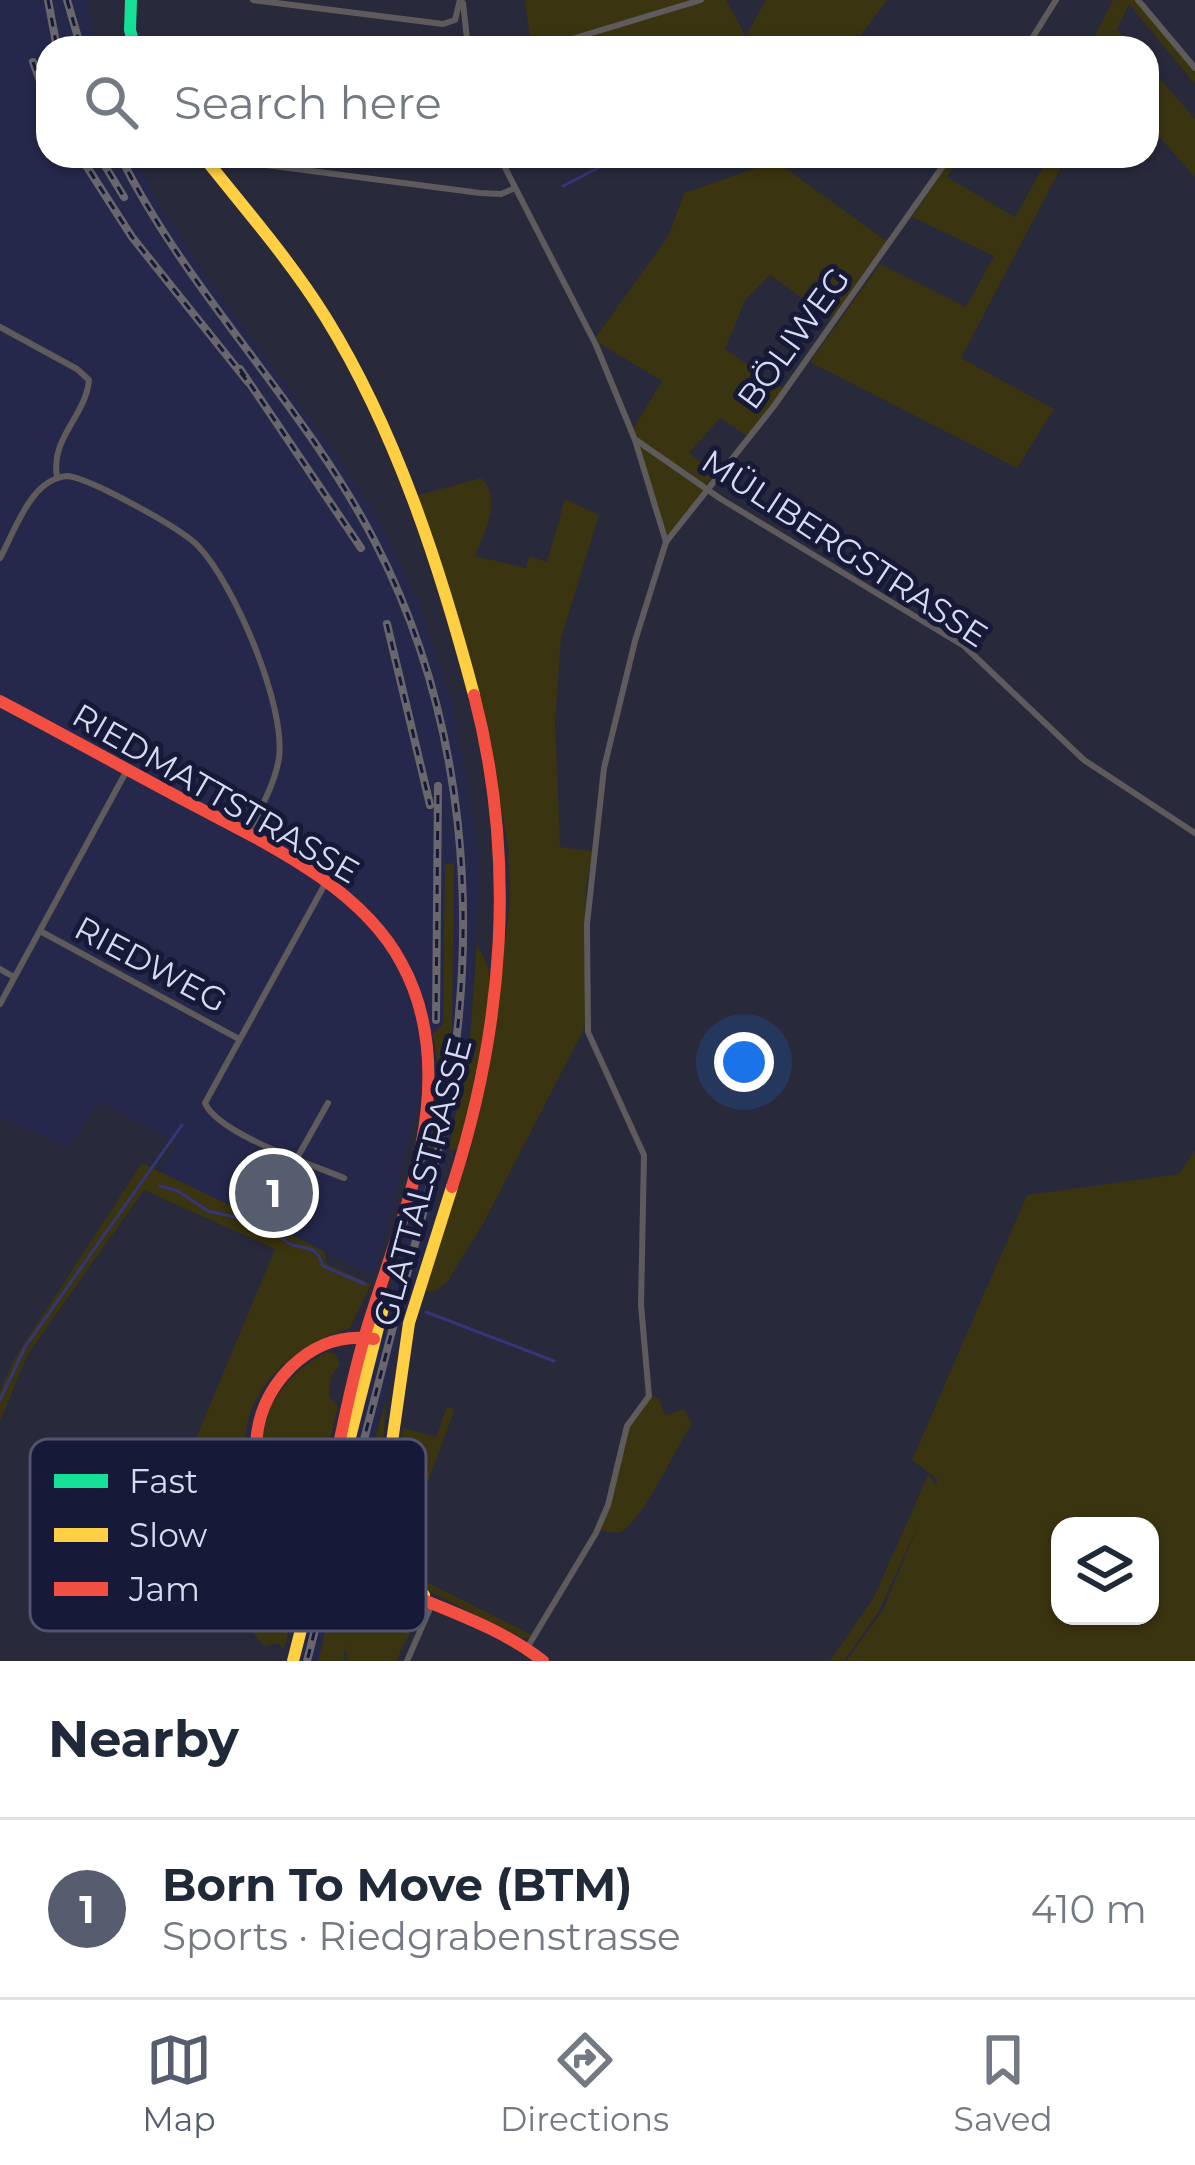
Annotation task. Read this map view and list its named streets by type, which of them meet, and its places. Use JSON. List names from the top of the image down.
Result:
{
  "streets": {
    "street": [
      "BÖLIWEG",
      "MÜLIBERGSTRASSE",
      "RIEDMATTSTRASSE",
      "RIEDWEG",
      "GLATTALSTRASSE"
    ]
  },
  "crossings": [
    ["BÖLIWEG", "MÜLIBERGSTRASSE"]
  ],
  "legend": ["Fast", "Slow", "Jam"],
  "page": {
    "search": "Search here",
    "pins": "1",
    "heading": "Nearby",
    "list": [
      {
        "mark": "1",
        "name": "Born To Move (BTM)",
        "note": "Sports · Riedgrabenstrasse",
        "value": "410 m"
      }
    ],
    "nav": ["Map", "Directions", "Saved"]
  }
}
